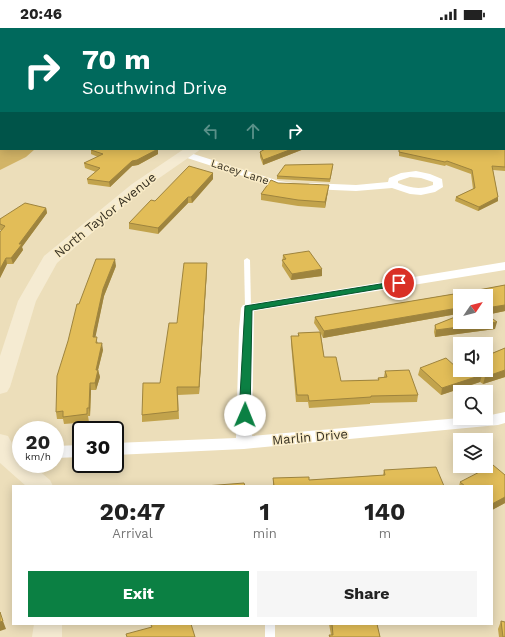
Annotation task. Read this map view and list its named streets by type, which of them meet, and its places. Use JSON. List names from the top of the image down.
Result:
{
  "streets": {
    "street": ["Lacey Lane", "North Taylor Avenue", "Marlin Drive"]
  },
  "crossings": [
    ["Lacey Lane", "North Taylor Avenue"]
  ],
  "north": "top right",
  "page": {
    "status": "20:46",
    "turn": ["70 m", "Southwind Drive"],
    "speed": "20 km/h",
    "limit": "30",
    "eta": [
      "20:47",
      "Arrival",
      "1",
      "min",
      "140",
      "m"
    ],
    "buttons": ["Exit", "Share"]
  }
}
